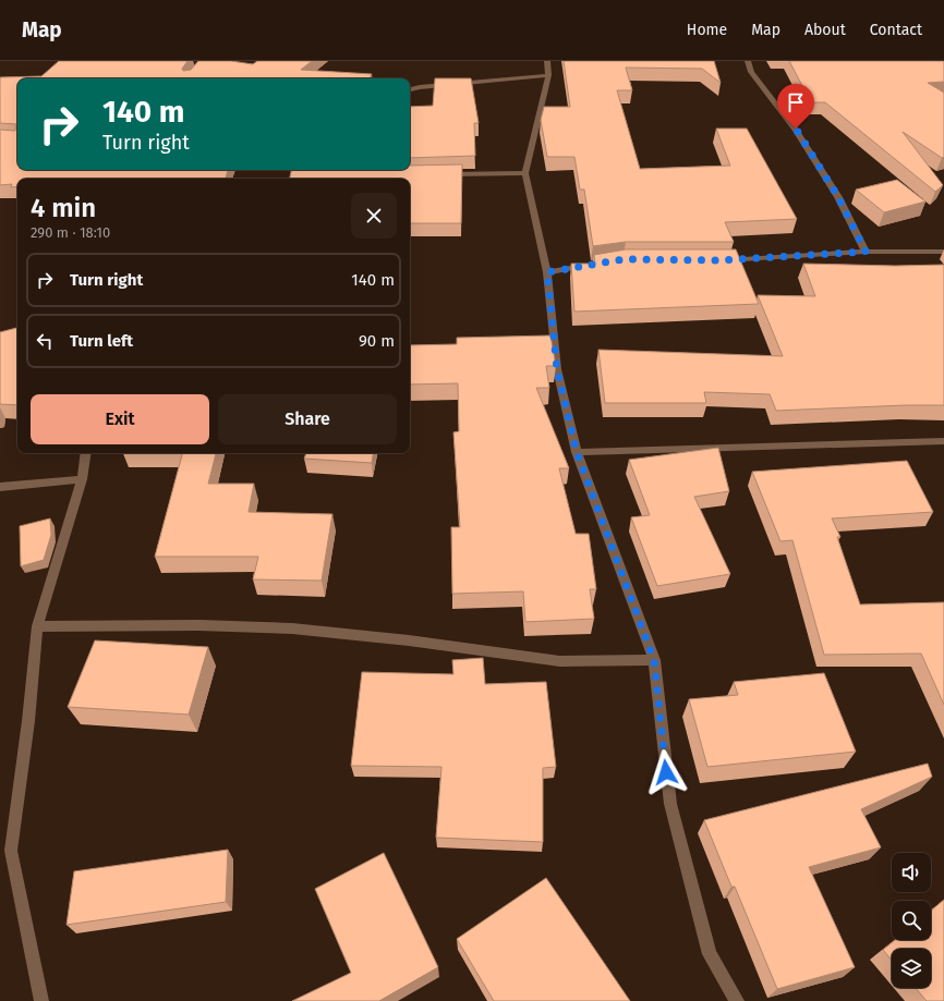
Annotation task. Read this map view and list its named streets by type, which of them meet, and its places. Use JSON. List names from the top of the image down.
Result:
{
  "page": {
    "header": "Map",
    "nav": [
      "Home",
      "Map",
      "About",
      "Contact"
    ],
    "turn": ["140 m", "Turn right"],
    "heading": ["4 min", "290 m · 18:10"],
    "list": [
      {
        "name": "Turn right",
        "value": "140 m"
      },
      {
        "name": "Turn left",
        "value": "90 m"
      }
    ],
    "buttons": ["Exit", "Share"]
  }
}
